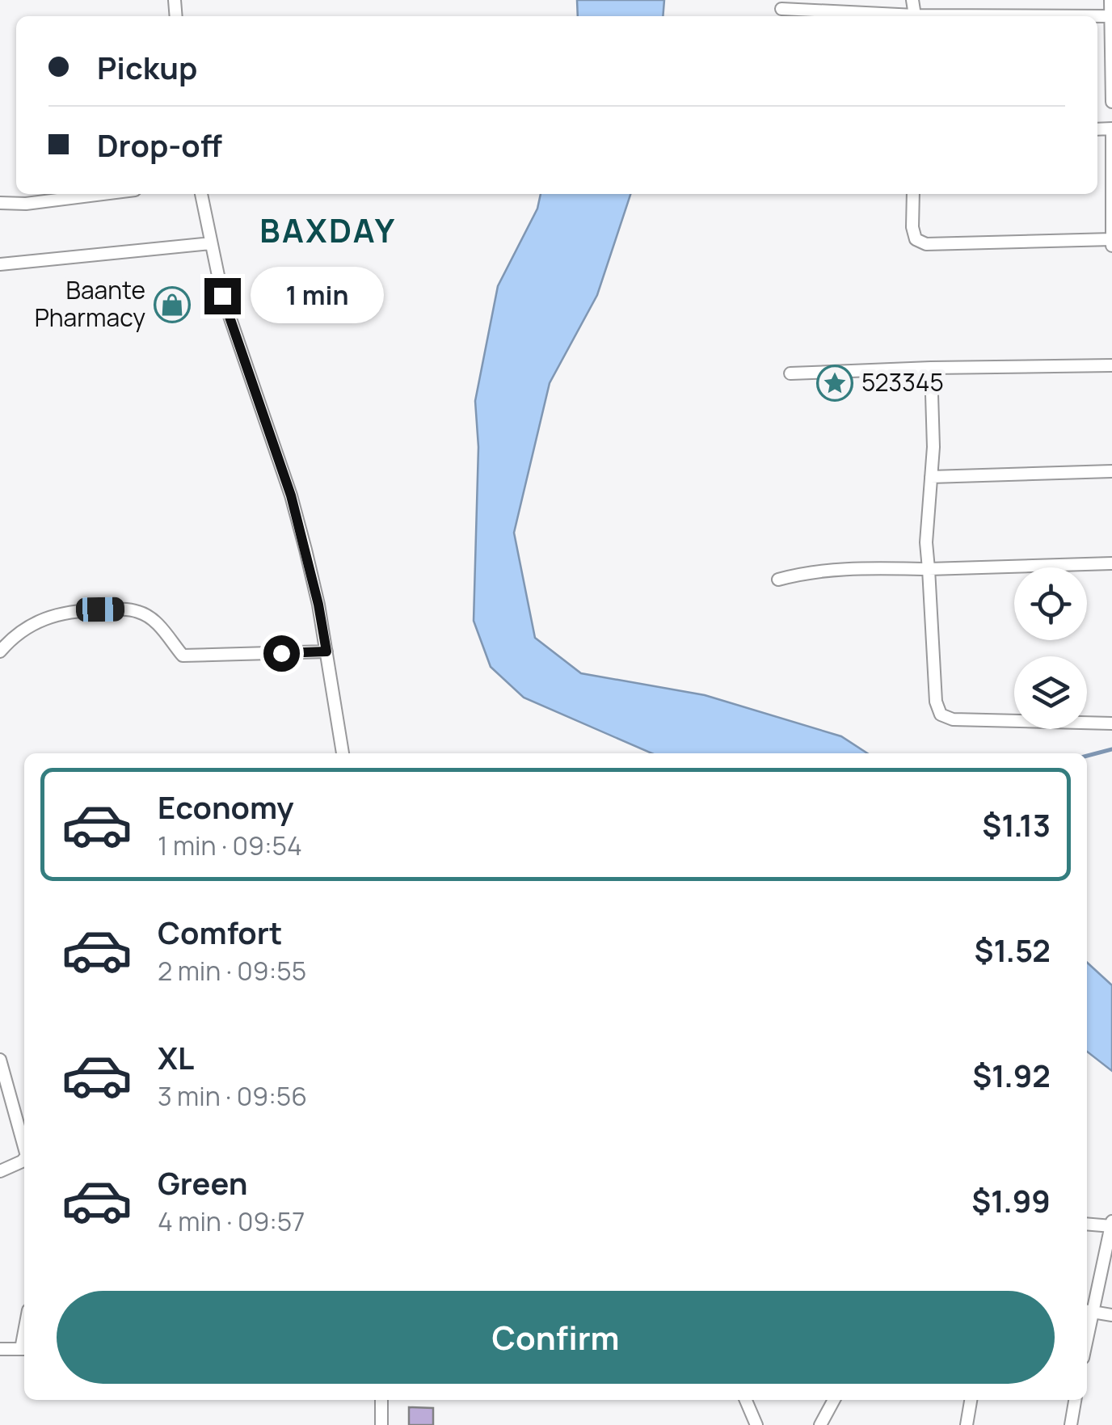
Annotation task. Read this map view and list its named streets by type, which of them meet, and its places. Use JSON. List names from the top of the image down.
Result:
{
  "districts": ["BAXDAY"],
  "places": {
    "shop": ["Baante Pharmacy"],
    "place": ["523345"]
  },
  "page": {
    "banner": ["Pickup", "Drop-off"],
    "bubble": "1 min",
    "list": [
      {
        "name": "Economy",
        "note": "1 min · 09:54",
        "value": "$1.13"
      },
      {
        "name": "Comfort",
        "note": "2 min · 09:55",
        "value": "$1.52"
      },
      {
        "name": "XL",
        "note": "3 min · 09:56",
        "value": "$1.92"
      },
      {
        "name": "Green",
        "note": "4 min · 09:57",
        "value": "$1.99"
      }
    ],
    "buttons": "Confirm"
  }
}
